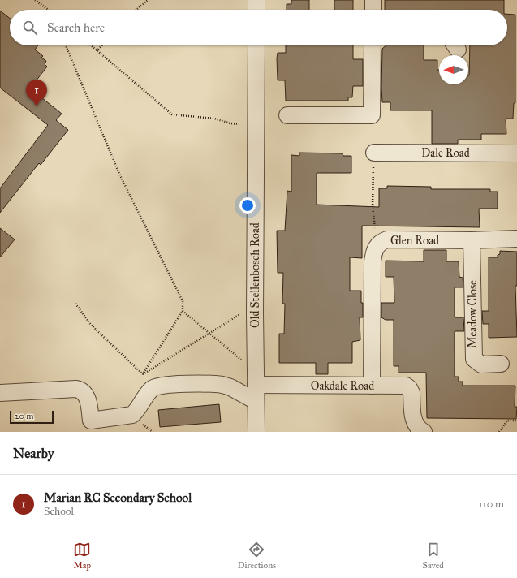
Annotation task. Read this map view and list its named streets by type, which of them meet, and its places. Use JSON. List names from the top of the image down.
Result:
{
  "streets": {
    "street": [
      "Dale Road",
      "Glen Road",
      "Old Stellenbosch Road",
      "Meadow Close",
      "Oakdale Road"
    ]
  },
  "crossings": [
    ["Glen Road", "Meadow Close"],
    ["Glen Road", "Oakdale Road"],
    ["Old Stellenbosch Road", "Oakdale Road"]
  ],
  "scale_bar": "20 m",
  "north": "left",
  "page": {
    "search": "Search here",
    "pins": "1",
    "scale": "20 m",
    "heading": "Nearby",
    "list": [
      {
        "mark": "1",
        "name": "Marian RC Secondary School",
        "note": "School",
        "value": "110 m"
      }
    ],
    "nav": ["Map", "Directions", "Saved"]
  }
}
